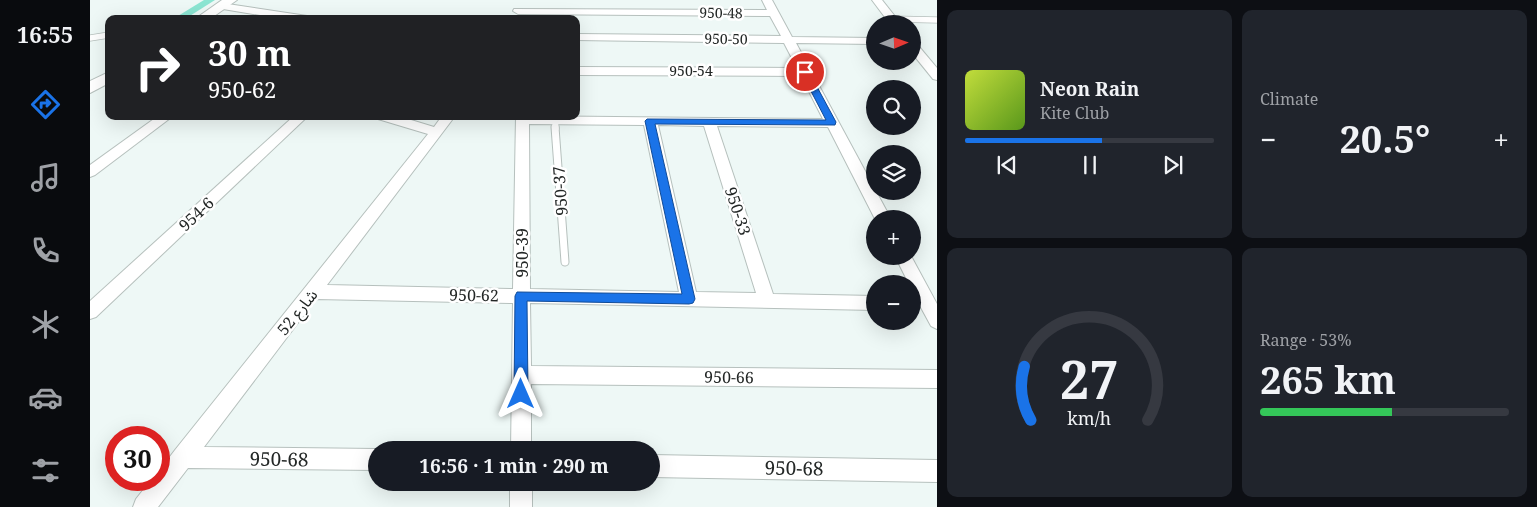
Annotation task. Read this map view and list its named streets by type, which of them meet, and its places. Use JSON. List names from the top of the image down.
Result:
{
  "streets": {
    "street": [
      "950-48",
      "950-50",
      "950-54",
      "950-33",
      "954-6",
      "950-39",
      "950-62",
      "شارع 52",
      "950-66",
      "950-68"
    ],
    "lane": ["950-37"]
  },
  "crossings": [
    ["950-33", "950-62"],
    ["950-39", "950-62"],
    ["950-39", "950-66"],
    ["950-62", "شارع 52"],
    ["شارع 52", "950-68"]
  ],
  "north": "right",
  "page": {
    "tabs": "16:55",
    "tile": [
      "Climate",
      ["Range · 53%", "265 km"]
    ],
    "map_buttons": ["+", "−"],
    "turn": ["30 m", "950-62"],
    "song": ["Neon Rain", "Kite Club"],
    "heat": ["−", "20.5°", "+"],
    "limit": "30",
    "trip": "16:56 · 1 min · 290 m",
    "gauge": ["27", "km/h"]
  }
}
